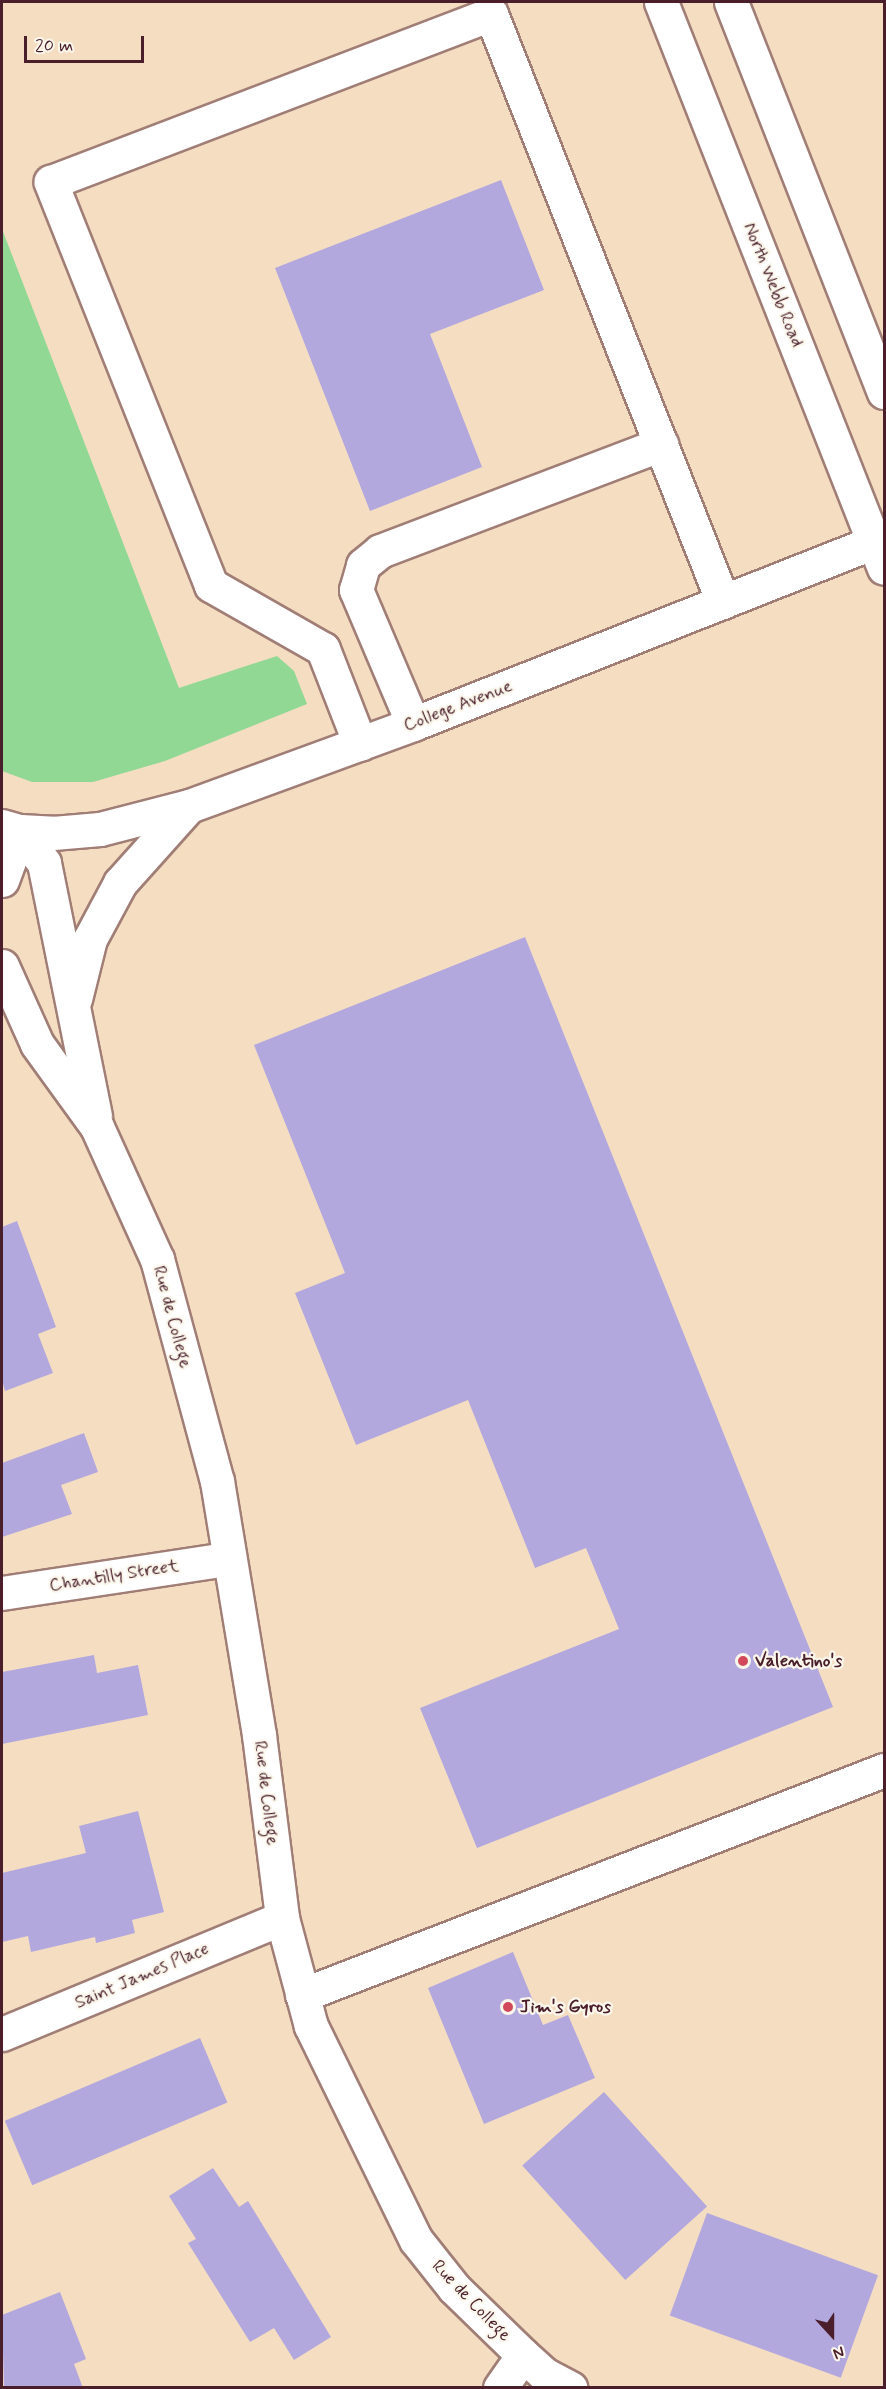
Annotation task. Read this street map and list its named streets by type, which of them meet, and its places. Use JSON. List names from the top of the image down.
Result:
{
  "streets": {
    "street": [
      "North Webb Road",
      "College Avenue",
      "Rue de College",
      "Chantilly Street",
      "Saint James Place"
    ]
  },
  "crossings": [
    ["North Webb Road", "College Avenue"],
    ["College Avenue", "Rue de College"],
    ["Rue de College", "Chantilly Street"],
    ["Rue de College", "Saint James Place"]
  ],
  "places": ["Valentino's", "Jim's Gyros"],
  "scale_bar": "20 m",
  "north": "bottom"
}
